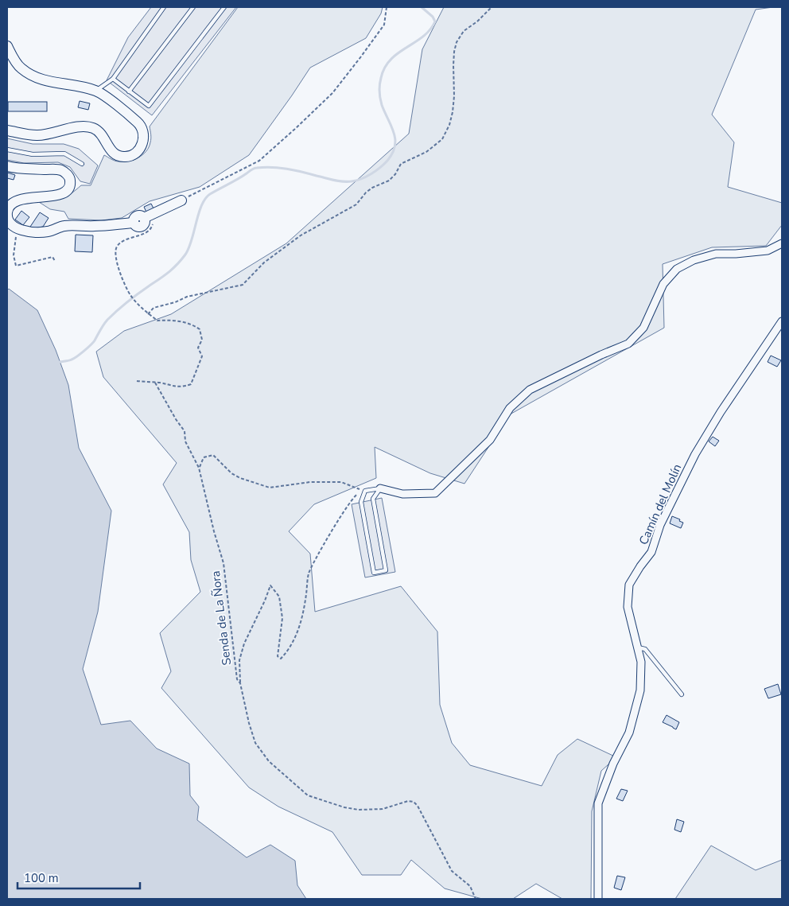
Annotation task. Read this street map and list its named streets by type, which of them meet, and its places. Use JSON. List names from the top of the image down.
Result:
{
  "streets": {
    "street": ["Camín del Molín"],
    "path": ["Senda de La Ñora"]
  },
  "scale_bar": "100 m"
}
